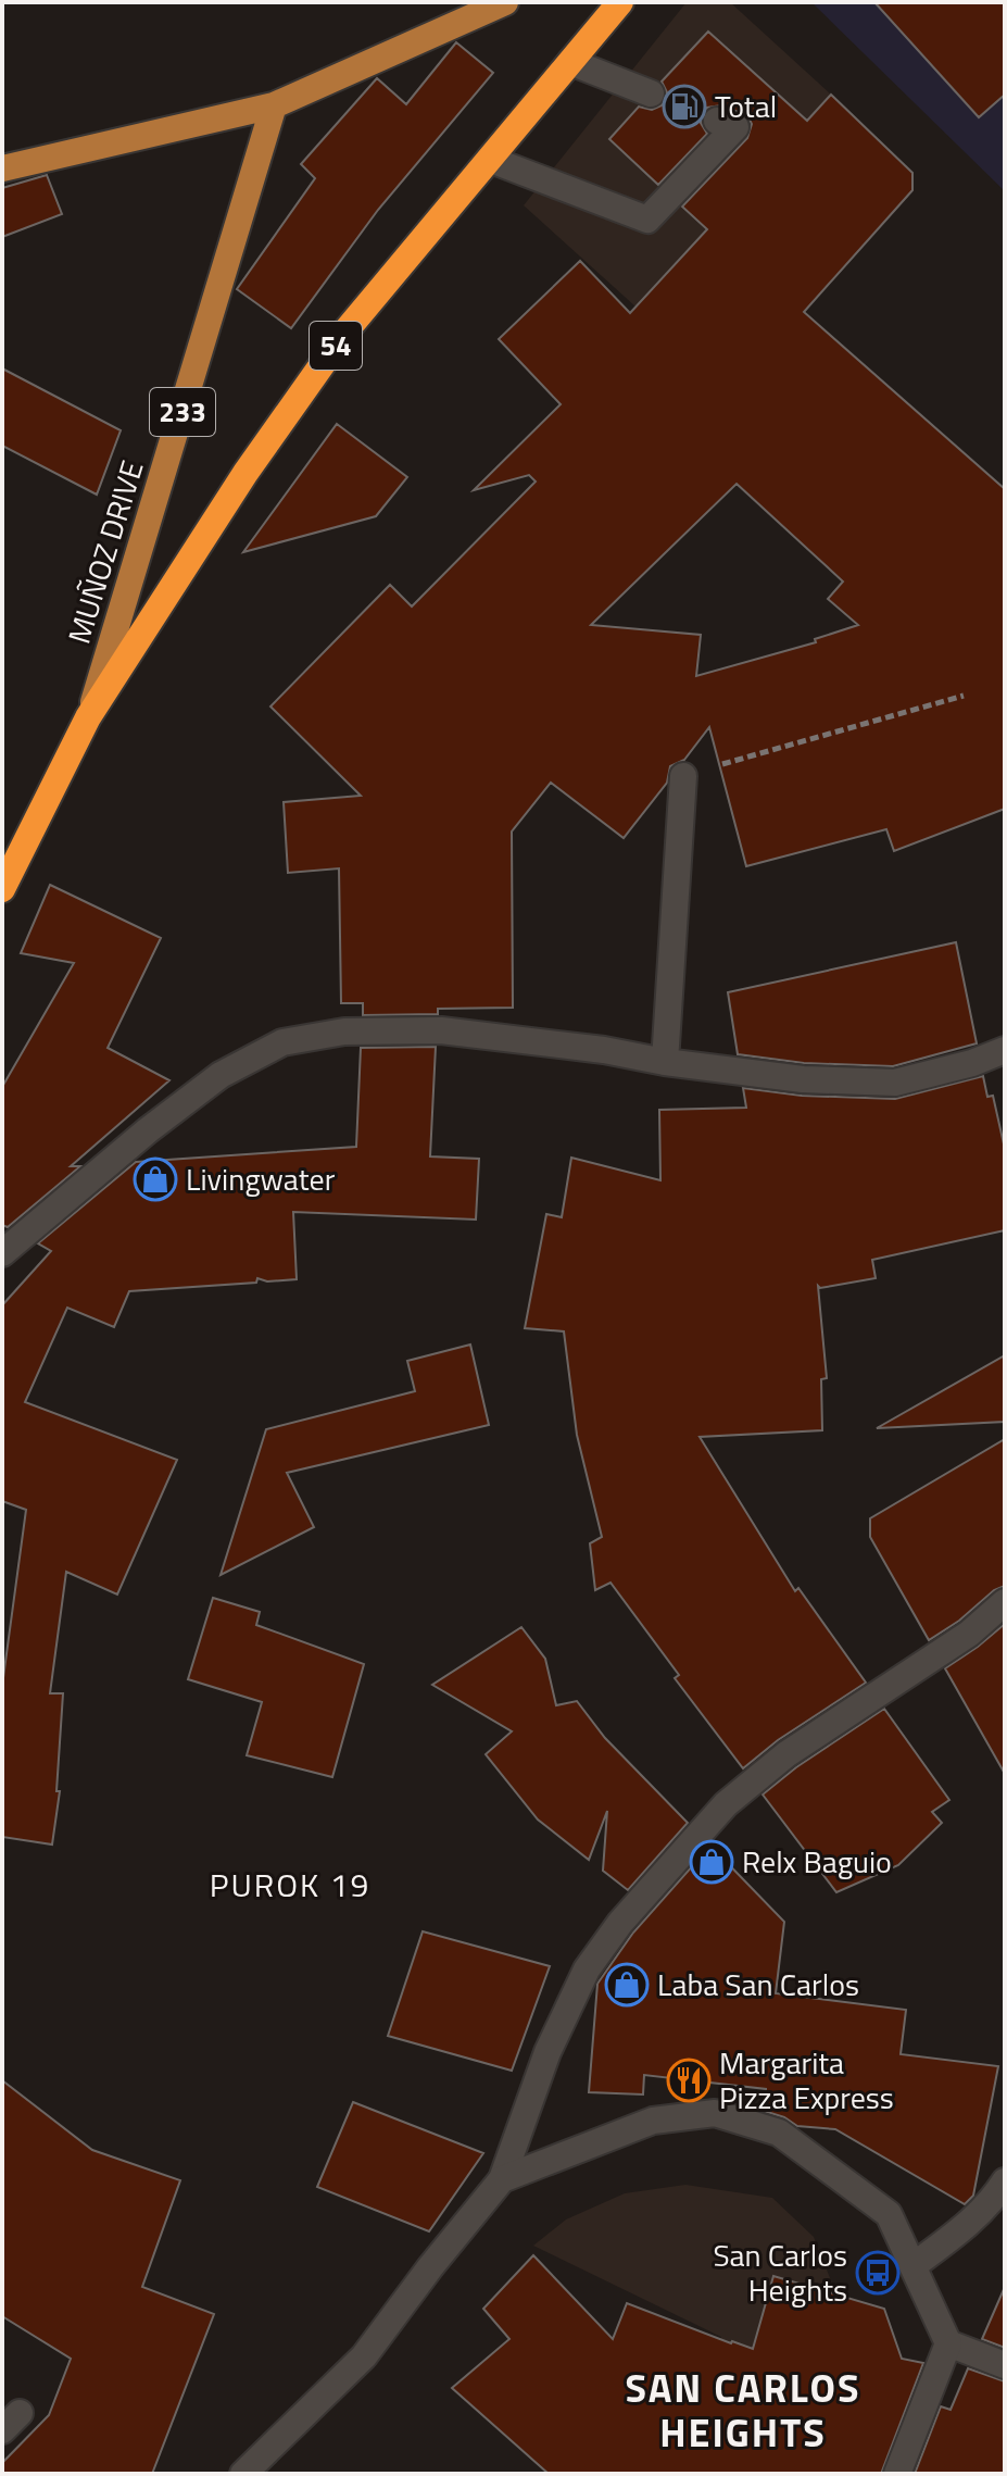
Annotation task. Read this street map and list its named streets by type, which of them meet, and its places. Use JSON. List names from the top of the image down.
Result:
{
  "streets": {
    "highway": ["54"],
    "main road": ["233", "MUÑOZ DRIVE"]
  },
  "crossings": [
    ["54", "MUÑOZ DRIVE"]
  ],
  "districts": ["PUROK 19", "SAN CARLOS HEIGHTS"],
  "places": {
    "fuel station": ["Total"],
    "shop": ["Livingwater", "Relx Baguio", "Laba San Carlos"],
    "restaurant": ["Margarita Pizza Express"],
    "bus stop": ["San Carlos Heights"]
  }
}
